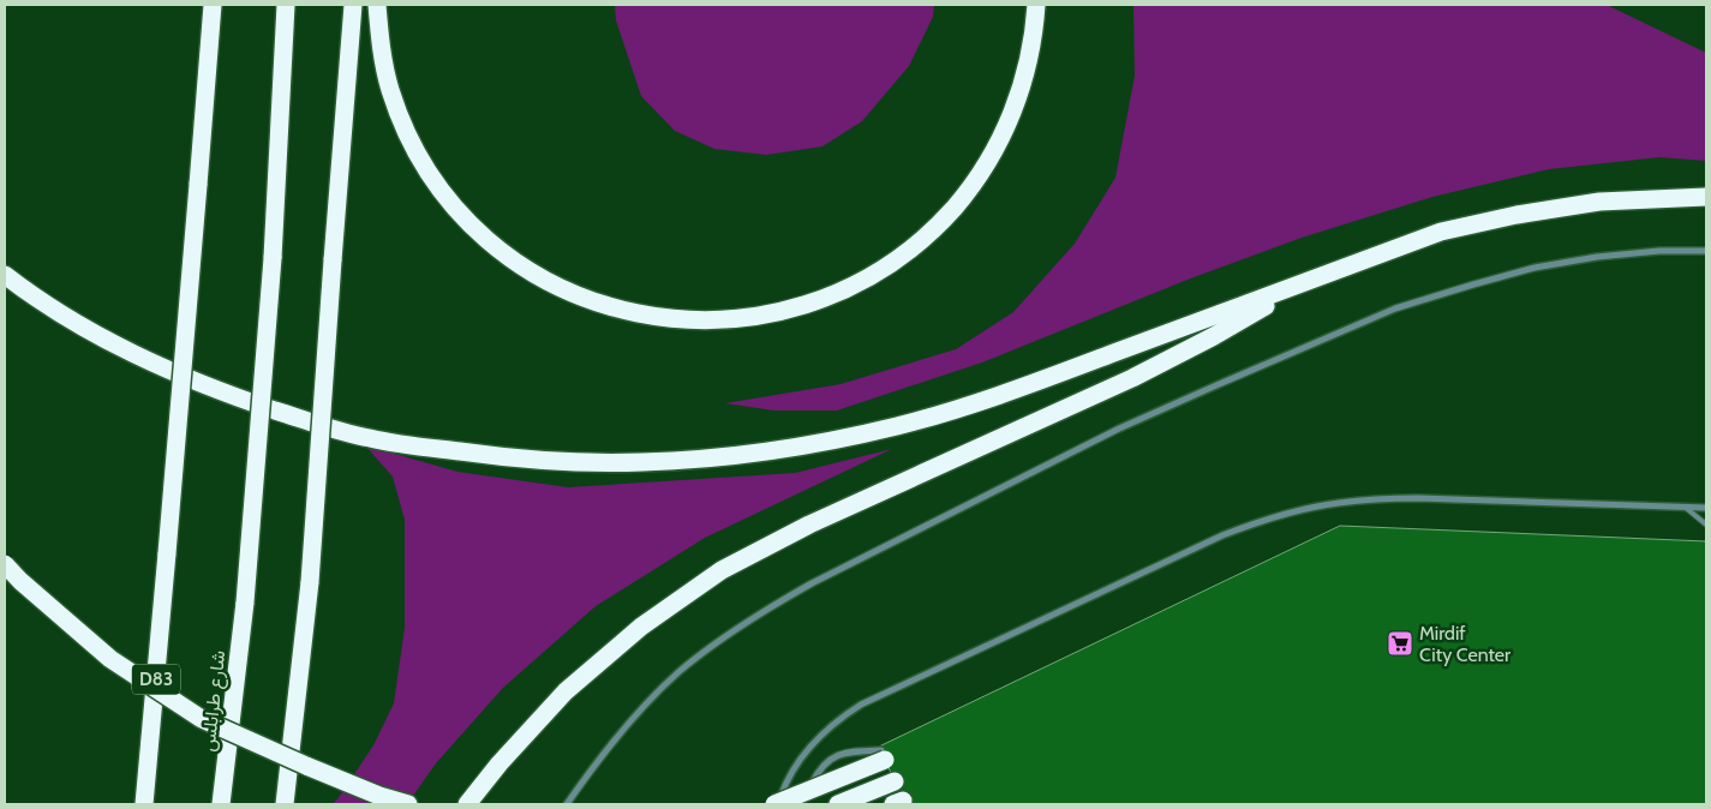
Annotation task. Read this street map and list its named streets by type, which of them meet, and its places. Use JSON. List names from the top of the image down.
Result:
{
  "streets": {
    "highway": ["D83", "شارع طرابلس"]
  },
  "places": {
    "supermarket": ["Mirdif City Center"]
  }
}
